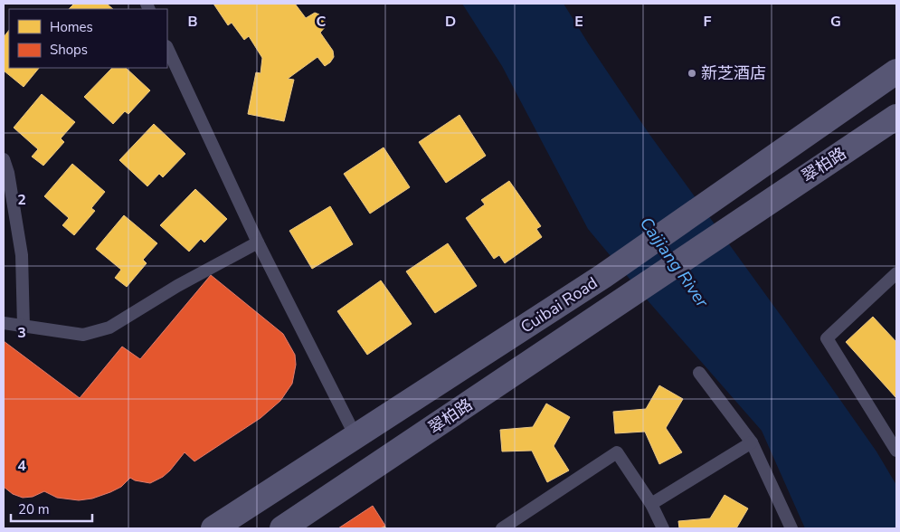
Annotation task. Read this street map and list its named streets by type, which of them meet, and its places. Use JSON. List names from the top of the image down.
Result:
{
  "streets": {
    "main road": ["翠柏路", "Cuibai Road"]
  },
  "crossings": [
    ["翠柏路", "Cuibai Road"]
  ],
  "water": ["Caijiang River"],
  "places": ["新芝酒店"],
  "legend": ["Homes", "Shops"],
  "scale_bar": "20 m",
  "grid": {
    "columns": [
      "B",
      "C",
      "D",
      "E",
      "F",
      "G"
    ],
    "rows": ["2", "3", "4"]
  }
}
